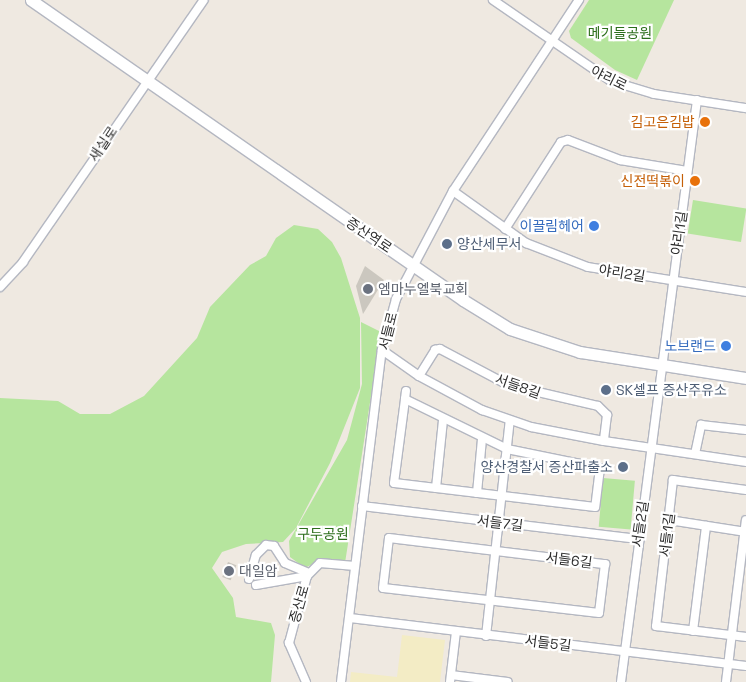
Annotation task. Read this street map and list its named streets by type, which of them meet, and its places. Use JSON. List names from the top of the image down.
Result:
{
  "streets": {
    "street": [
      "야리로",
      "새실로",
      "야리1길",
      "증산역로",
      "야리2길",
      "서들로",
      "서들8길",
      "서들7길",
      "서들2길",
      "서들1길",
      "서들6길",
      "증산로",
      "서들5길"
    ]
  },
  "crossings": [
    ["야리로", "야리1길"],
    ["야리로", "서들로"],
    ["새실로", "증산역로"],
    ["야리1길", "증산역로"],
    ["야리1길", "야리2길"],
    ["야리1길", "서들2길"],
    ["증산역로", "서들로"],
    ["증산역로", "서들2길"],
    ["야리2길", "서들로"],
    ["서들로", "서들7길"],
    ["서들로", "증산로"],
    ["서들로", "서들5길"],
    ["서들7길", "서들2길"],
    ["서들2길", "서들5길"]
  ],
  "parks": ["메기들공원", "구두공원"],
  "places": [
    "김고은김밥",
    "신전떡볶이",
    "이끌림헤어",
    "양산세무서",
    "엠마누엘북교회",
    "노브랜드",
    "SK셀프 증산주유소",
    "양산경찰서 증산파출소",
    "대일암"
  ]
}
